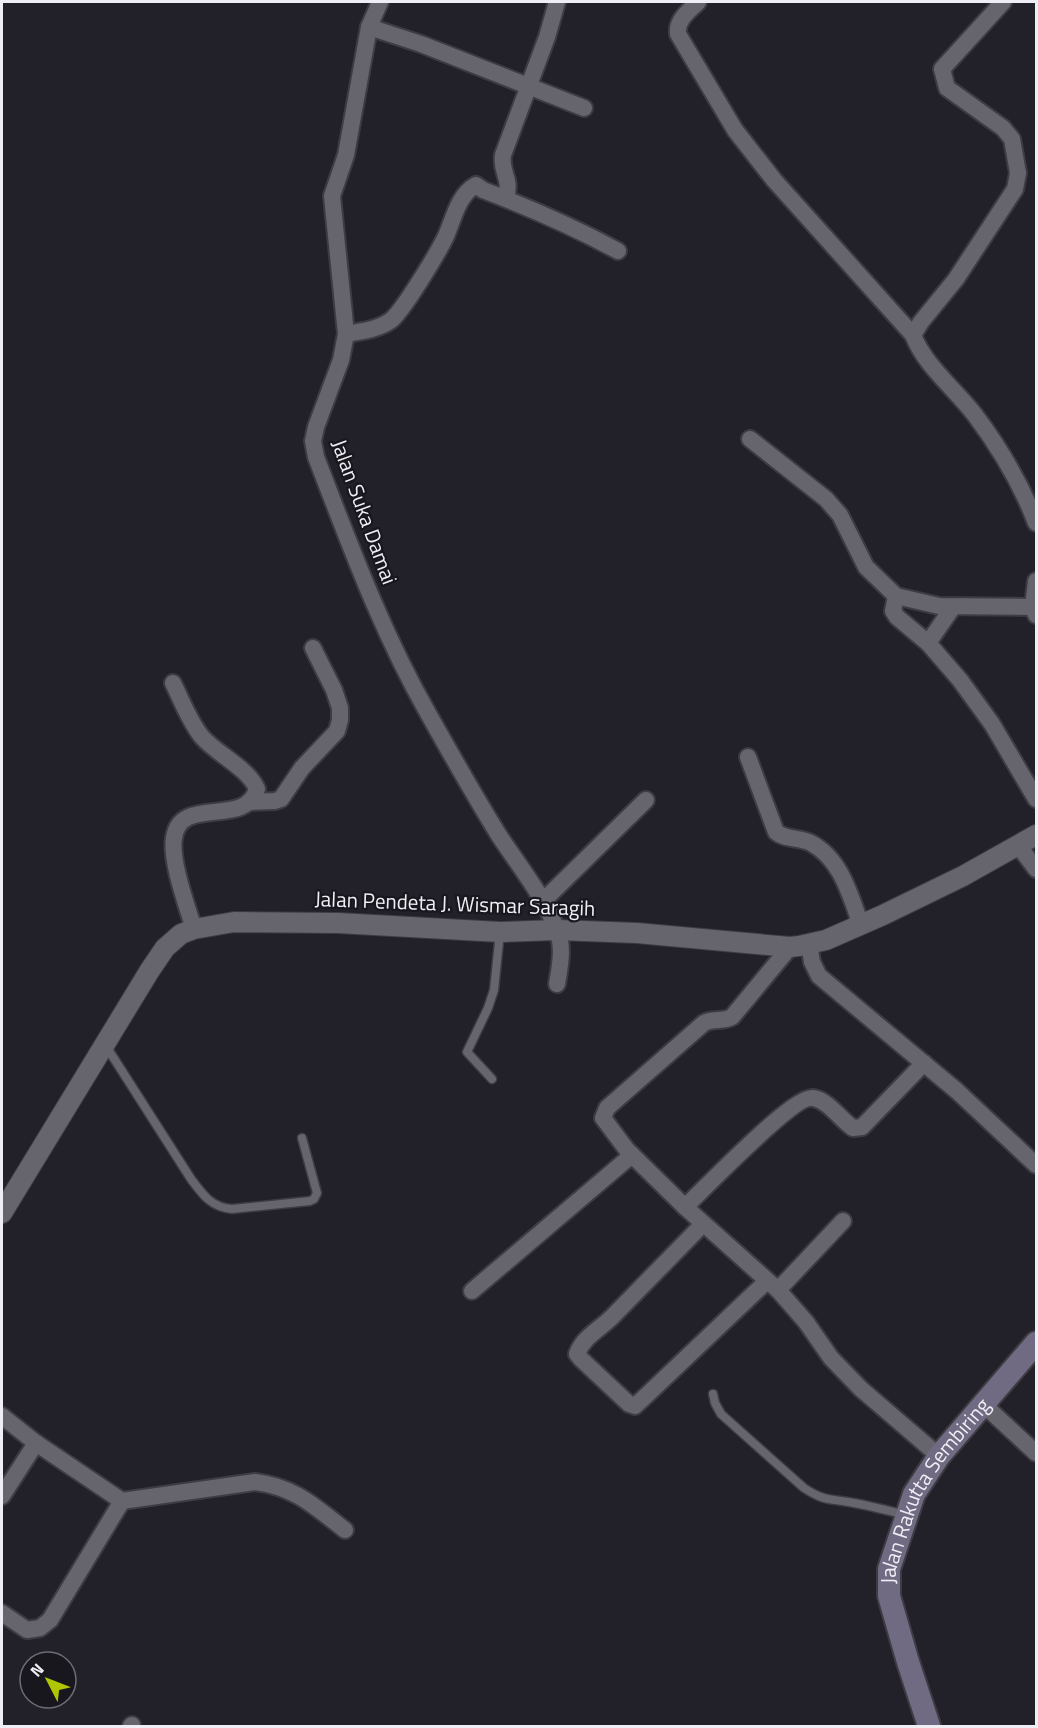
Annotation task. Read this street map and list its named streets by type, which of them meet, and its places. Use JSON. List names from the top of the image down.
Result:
{
  "streets": {
    "main road": ["Jalan Rakutta Sembiring"],
    "street": ["Jalan Suka Damai", "Jalan Pendeta J. Wismar Saragih"]
  },
  "crossings": [
    ["Jalan Suka Damai", "Jalan Pendeta J. Wismar Saragih"]
  ],
  "north": "top left"
}
